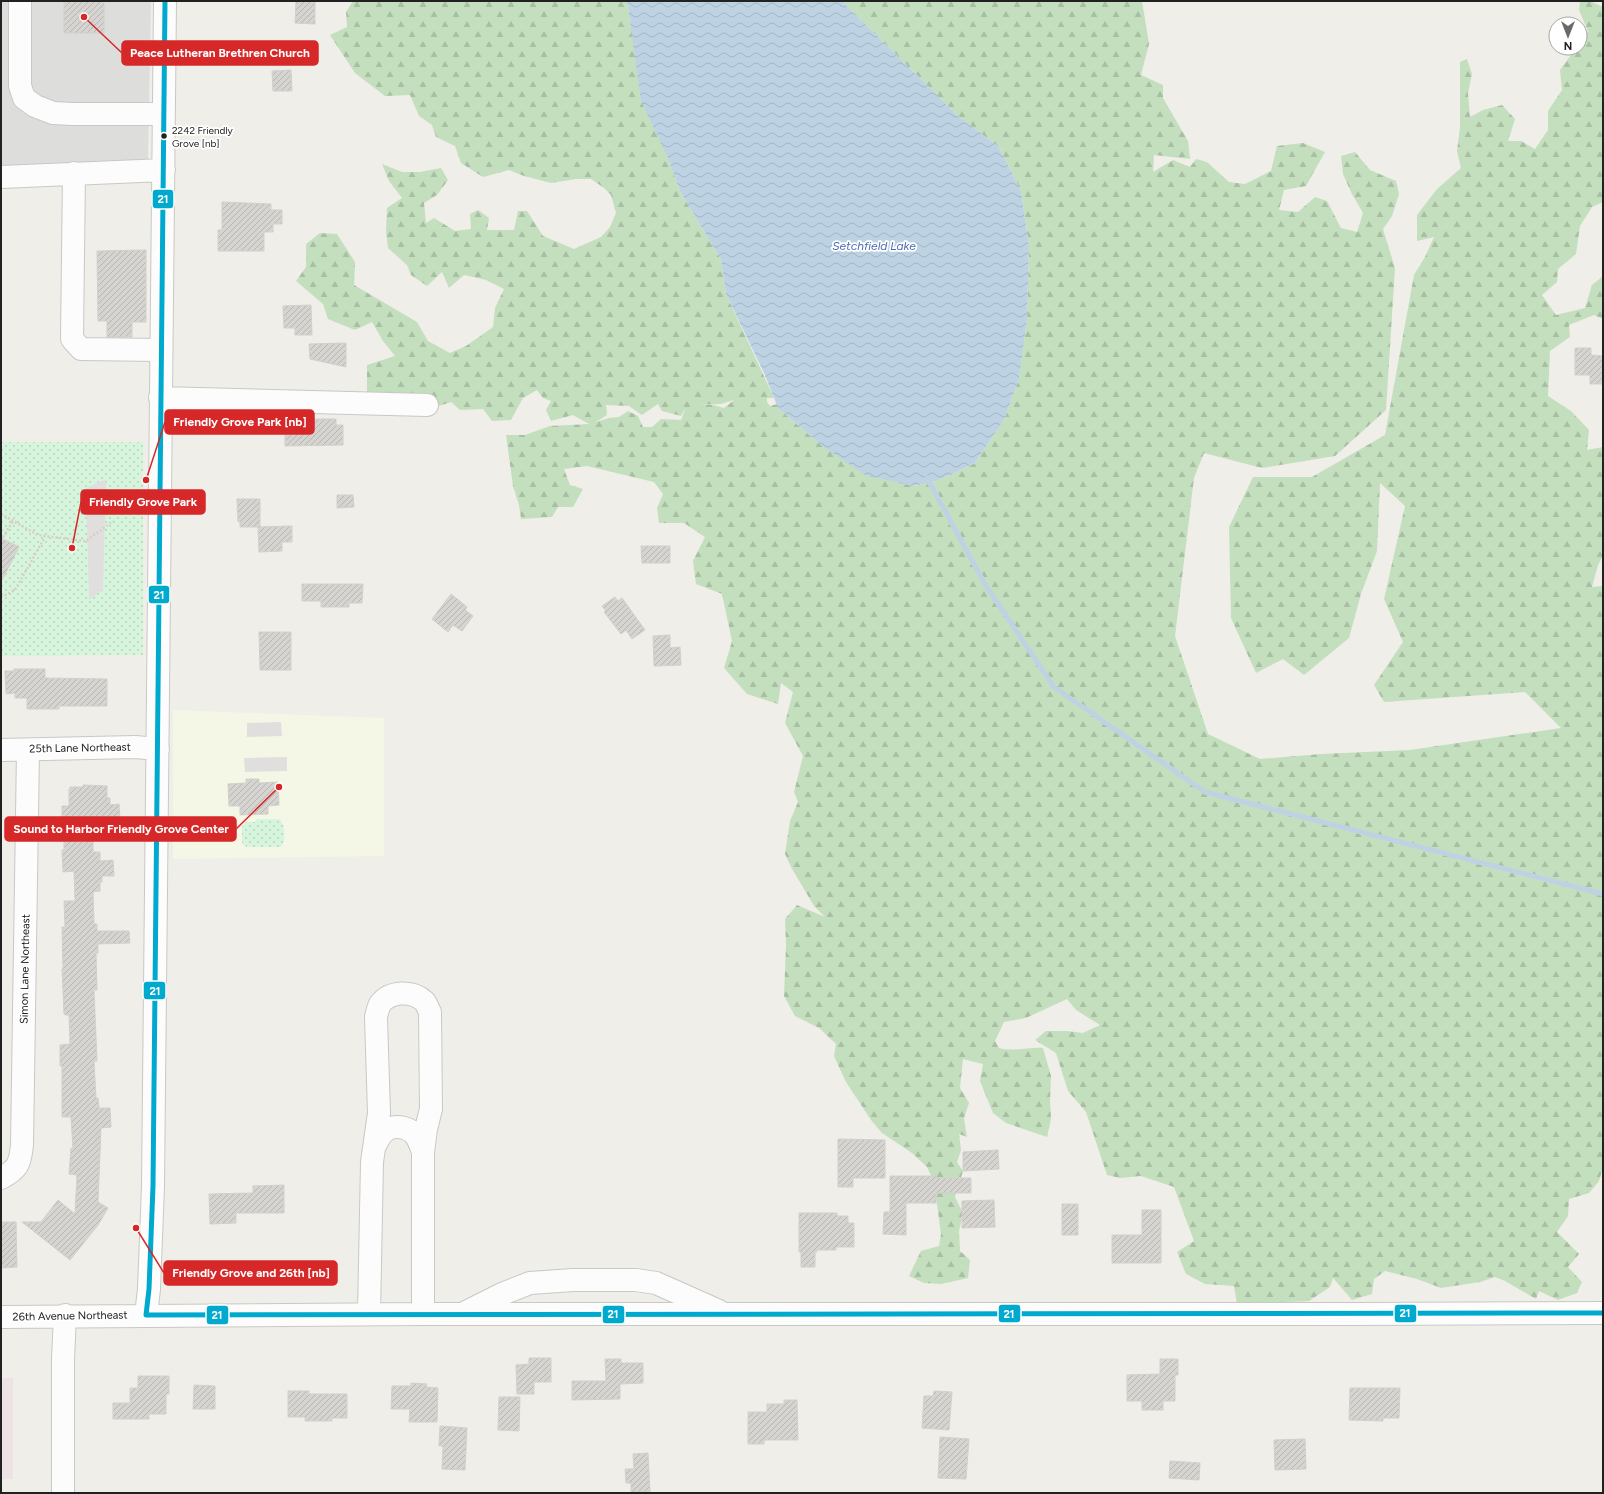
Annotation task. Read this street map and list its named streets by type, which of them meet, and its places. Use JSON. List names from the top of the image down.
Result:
{
  "streets": {
    "street": ["25th Lane Northeast", "Simon Lane Northeast", "26th Avenue Northeast"]
  },
  "crossings": [
    ["25th Lane Northeast", "Simon Lane Northeast"]
  ],
  "water": ["Setchfield Lake"],
  "places": [
    "Peace Lutheran Brethren Church",
    "2242 Friendly Grove [nb]",
    "Friendly Grove Park [nb]",
    "Friendly Grove Park",
    "Sound to Harbor Friendly Grove Center",
    "Friendly Grove and 26th [nb]"
  ],
  "lines": ["transit line 21"],
  "north": "bottom"
}
